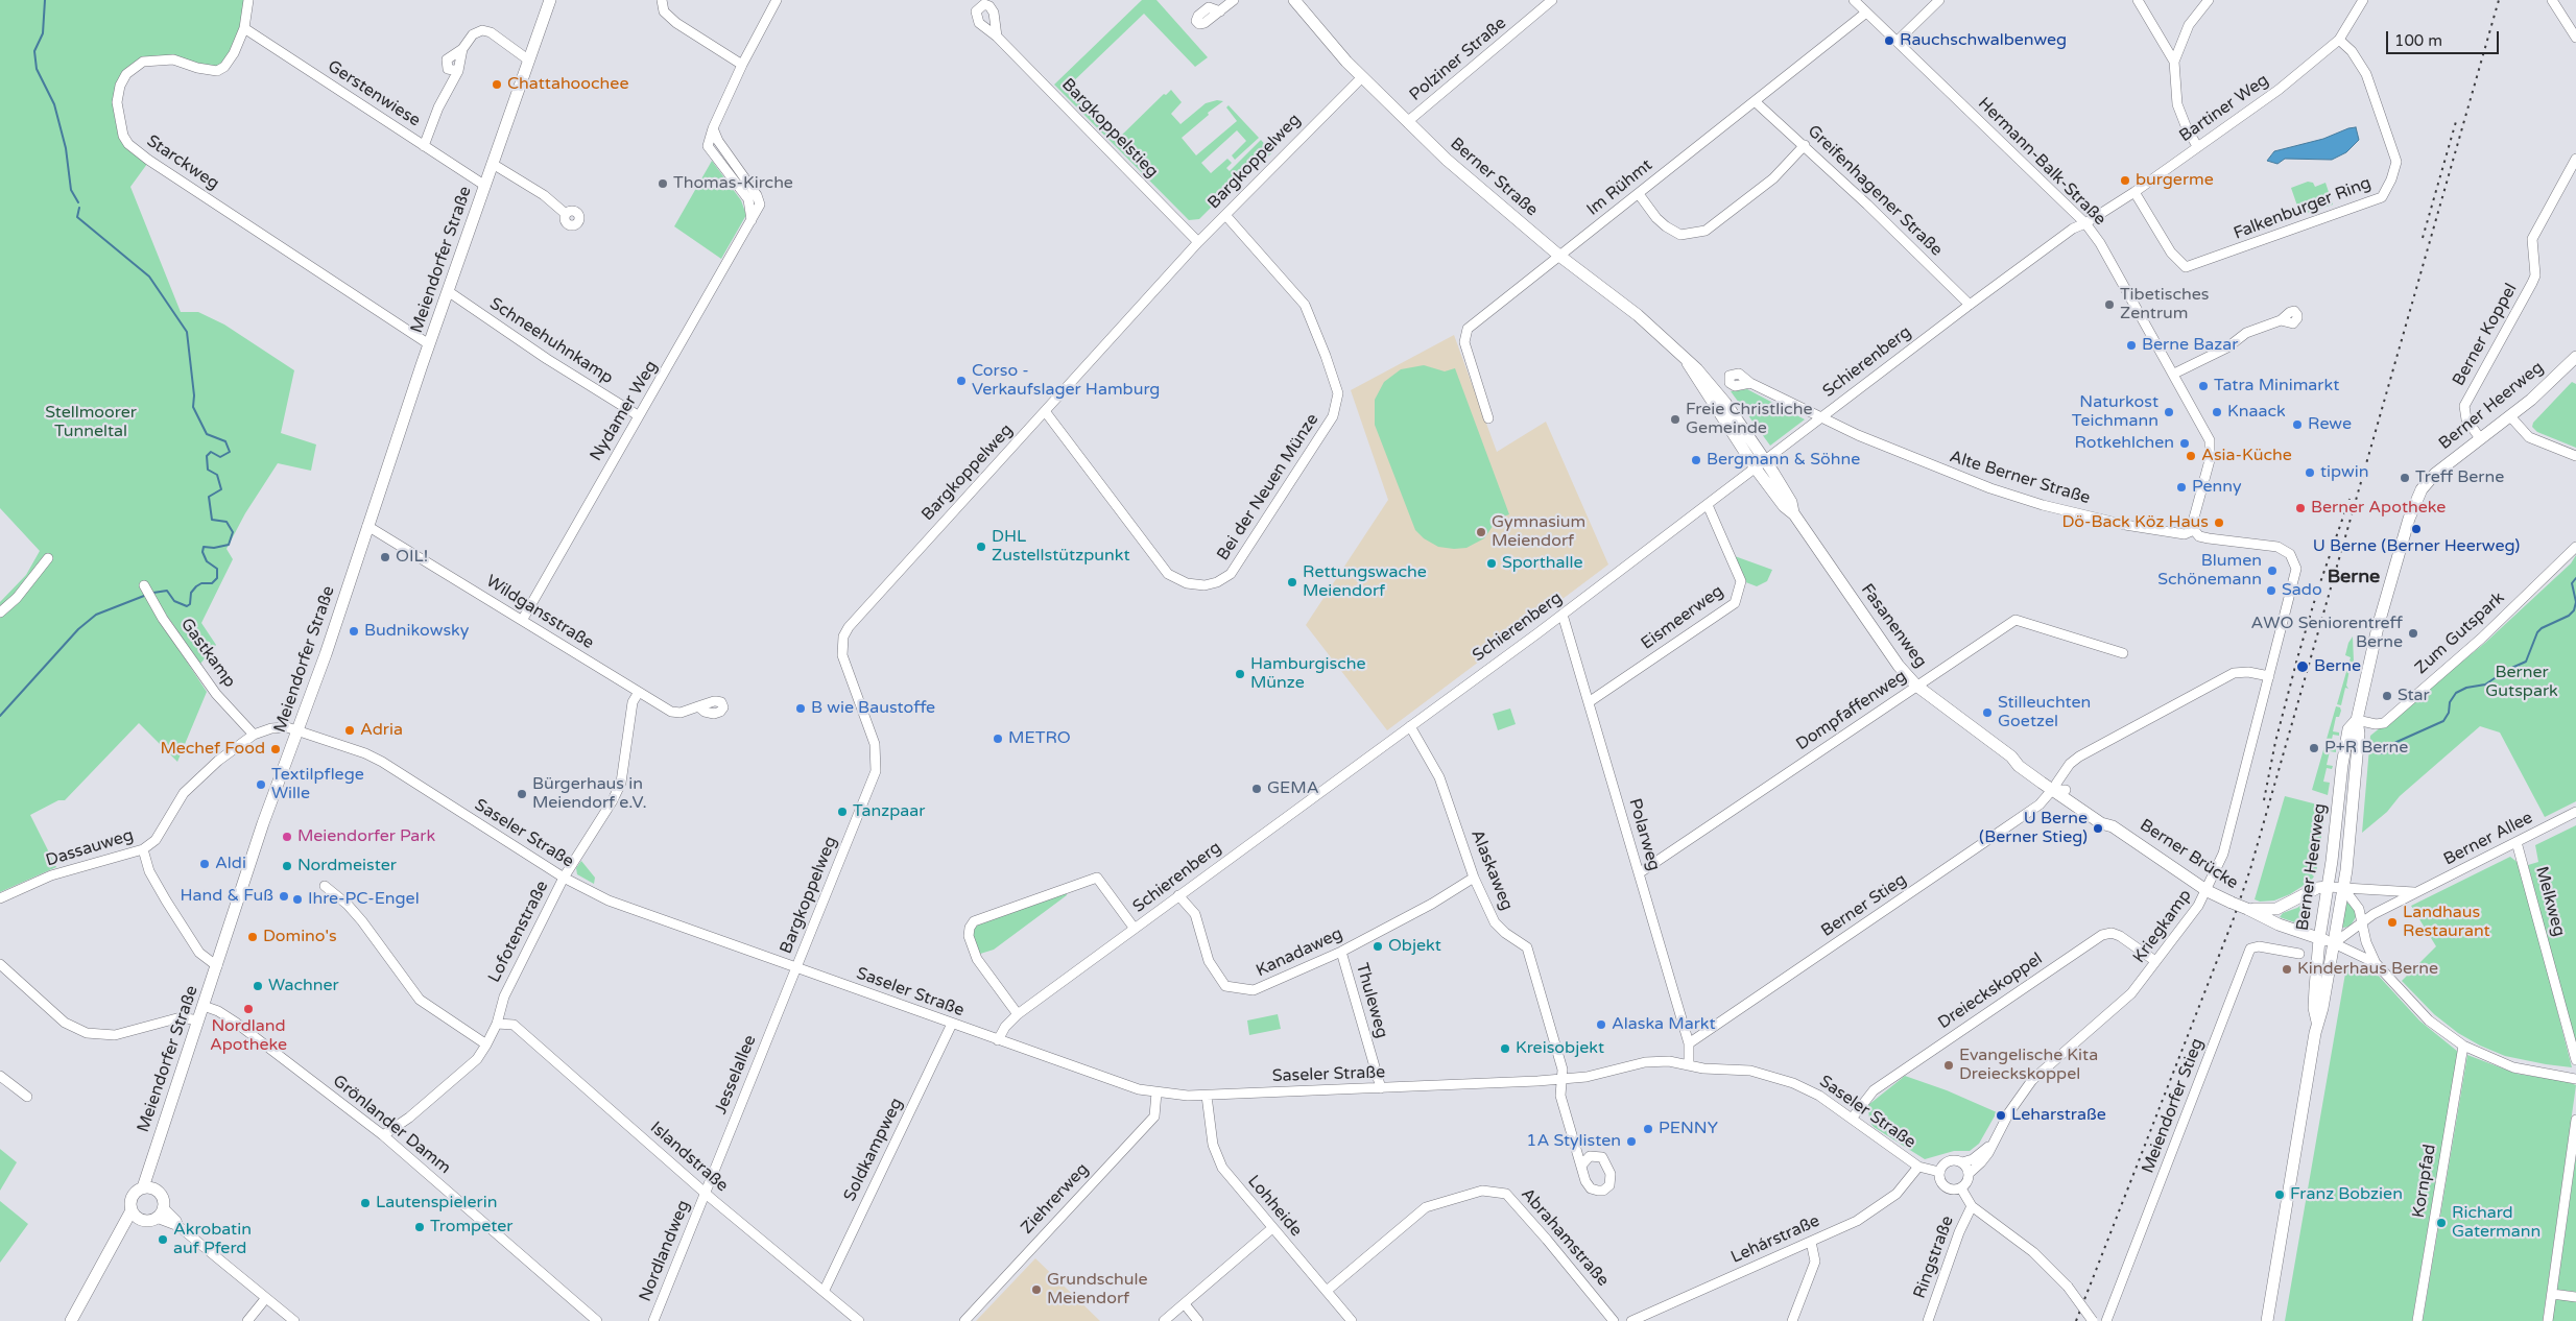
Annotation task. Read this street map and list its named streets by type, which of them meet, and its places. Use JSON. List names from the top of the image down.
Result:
{
  "streets": {
    "main road": [
      "Berner Straße",
      "Meiendorfer Straße",
      "Berner Heerweg",
      "Fasanenweg",
      "Berner Brücke"
    ],
    "street": [
      "Polziner Straße",
      "Gerstenwiese",
      "Bartiner Weg",
      "Bargkoppelstieg",
      "Bargkoppelweg",
      "Hermann-Balk-Straße",
      "Starckweg",
      "Im Rühmt",
      "Greifenhagener Straße",
      "Falkenburger Ring",
      "Berner Koppel",
      "Schneehuhnkamp",
      "Schierenberg",
      "Nydamer Weg",
      "Alte Berner Straße",
      "Bei der Neuen Münze",
      "Wildgansstraße",
      "Eismeerweg",
      "Zum Gutspark",
      "Gastkamp",
      "Dompfaffenweg",
      "Saseler Straße",
      "Polarweg",
      "Berner Allee",
      "Dassauweg",
      "Alaskaweg",
      "Melkweg",
      "Berner Stieg",
      "Kriegkamp",
      "Lofotenstraße",
      "Kanadaweg",
      "Dreieckskoppel",
      "Thuleweg",
      "Jesselallee",
      "Meiendorfer Stieg",
      "Grönlander Damm",
      "Soldkampweg",
      "Islandstraße",
      "Kornpfad",
      "Ziehrerweg",
      "Lohheide",
      "Abrahamstraße",
      "Lehárstraße",
      "Nordlandweg",
      "Ringstraße"
    ]
  },
  "crossings": [
    ["Polziner Straße", "Berner Straße"],
    ["Gerstenwiese", "Starckweg"],
    ["Gerstenwiese", "Meiendorfer Straße"],
    ["Bartiner Weg", "Hermann-Balk-Straße"],
    ["Bartiner Weg", "Falkenburger Ring"],
    ["Bartiner Weg", "Schierenberg"],
    ["Bargkoppelstieg", "Bargkoppelweg"],
    ["Bargkoppelweg", "Berner Straße"],
    ["Bargkoppelweg", "Bei der Neuen Münze"],
    ["Bargkoppelweg", "Saseler Straße"],
    ["Bargkoppelweg", "Jesselallee"],
    ["Hermann-Balk-Straße", "Im Rühmt"],
    ["Hermann-Balk-Straße", "Schierenberg"],
    ["Hermann-Balk-Straße", "Alte Berner Straße"],
    ["Starckweg", "Meiendorfer Straße"],
    ["Berner Straße", "Im Rühmt"],
    ["Berner Straße", "Fasanenweg"],
    ["Im Rühmt", "Greifenhagener Straße"],
    ["Greifenhagener Straße", "Schierenberg"],
    ["Meiendorfer Straße", "Schneehuhnkamp"],
    ["Meiendorfer Straße", "Wildgansstraße"],
    ["Meiendorfer Straße", "Saseler Straße"],
    ["Meiendorfer Straße", "Dassauweg"],
    ["Meiendorfer Straße", "Grönlander Damm"],
    ["Berner Koppel", "Berner Heerweg"],
    ["Schneehuhnkamp", "Nydamer Weg"],
    ["Schierenberg", "Alte Berner Straße"],
    ["Schierenberg", "Eismeerweg"],
    ["Schierenberg", "Fasanenweg"],
    ["Schierenberg", "Saseler Straße"],
    ["Schierenberg", "Polarweg"],
    ["Schierenberg", "Alaskaweg"],
    ["Schierenberg", "Kanadaweg"],
    ["Berner Heerweg", "Zum Gutspark"],
    ["Berner Heerweg", "Berner Allee"],
    ["Berner Heerweg", "Berner Brücke"],
    ["Nydamer Weg", "Wildgansstraße"],
    ["Alte Berner Straße", "Kriegkamp"],
    ["Wildgansstraße", "Lofotenstraße"],
    ["Eismeerweg", "Polarweg"],
    ["Fasanenweg", "Dompfaffenweg"],
    ["Fasanenweg", "Berner Brücke"],
    ["Fasanenweg", "Berner Stieg"],
    ["Gastkamp", "Dassauweg"],
    ["Dompfaffenweg", "Polarweg"],
    ["Saseler Straße", "Polarweg"],
    ["Saseler Straße", "Dassauweg"],
    ["Saseler Straße", "Alaskaweg"],
    ["Saseler Straße", "Kriegkamp"],
    ["Saseler Straße", "Lofotenstraße"],
    ["Saseler Straße", "Dreieckskoppel"],
    ["Saseler Straße", "Thuleweg"],
    ["Saseler Straße", "Jesselallee"],
    ["Saseler Straße", "Soldkampweg"],
    ["Saseler Straße", "Ziehrerweg"],
    ["Saseler Straße", "Lohheide"],
    ["Saseler Straße", "Lehárstraße"],
    ["Polarweg", "Berner Stieg"],
    ["Berner Allee", "Berner Brücke"],
    ["Berner Allee", "Melkweg"],
    ["Berner Brücke", "Berner Stieg"],
    ["Berner Brücke", "Kriegkamp"],
    ["Alaskaweg", "Kanadaweg"],
    ["Berner Stieg", "Kriegkamp"],
    ["Kriegkamp", "Dreieckskoppel"],
    ["Lofotenstraße", "Grönlander Damm"],
    ["Lofotenstraße", "Islandstraße"],
    ["Kanadaweg", "Thuleweg"],
    ["Jesselallee", "Islandstraße"],
    ["Jesselallee", "Nordlandweg"],
    ["Soldkampweg", "Islandstraße"],
    ["Islandstraße", "Nordlandweg"],
    ["Lohheide", "Abrahamstraße"]
  ],
  "districts": ["Berne"],
  "parks": ["Stellmoorer Tunneltal", "Berner Gutspark"],
  "places": [
    "Rauchschwalbenweg",
    "Chattahoochee",
    "burgerme",
    "Thomas-Kirche",
    "Tibetisches Zentrum",
    "Berne Bazar",
    "Corso - Verkaufslager Hamburg",
    "Tatra Minimarkt",
    "Naturkost Teichmann",
    "Knaack",
    "Freie Christliche Gemeinde",
    "Rewe",
    "Rotkehlchen",
    "Asia-Küche",
    "Bergmann & Söhne",
    "tipwin",
    "Treff Berne",
    "Penny",
    "Berner Apotheke",
    "Dö-Back Köz Haus",
    "U Berne (Berner Heerweg)",
    "Gymnasium Meiendorf",
    "DHL Zustellstützpunkt",
    "OIL!",
    "Sporthalle",
    "Blumen Schönemann",
    "Rettungswache Meiendorf",
    "Sado",
    "Budnikowsky",
    "AWO Seniorentreff Berne",
    "Berne",
    "Hamburgische Münze",
    "Star",
    "B wie Baustoffe",
    "Stilleuchten Goetzel",
    "Adria",
    "METRO",
    "P+R Berne",
    "Mechef Food",
    "Textilpflege Wille",
    "GEMA",
    "Bürgerhaus in Meiendorf e.V.",
    "Tanzpaar",
    "U Berne (Berner Stieg)",
    "Meiendorfer Park",
    "Aldi",
    "Nordmeister",
    "Hand & Fuß",
    "Ihre-PC-Engel",
    "Landhaus Restaurant",
    "Domino's",
    "Objekt",
    "Kinderhaus Berne",
    "Wachner",
    "Nordland Apotheke",
    "Alaska Markt",
    "Kreisobjekt",
    "Evangelische Kita Dreieckskoppel",
    "Leharstraße",
    "PENNY",
    "1A Stylisten",
    "Franz Bobzien",
    "Lautenspielerin",
    "Richard Gatermann",
    "Trompeter",
    "Akrobatin auf Pferd",
    "Grundschule Meiendorf"
  ],
  "scale_bar": "100 m"
}
